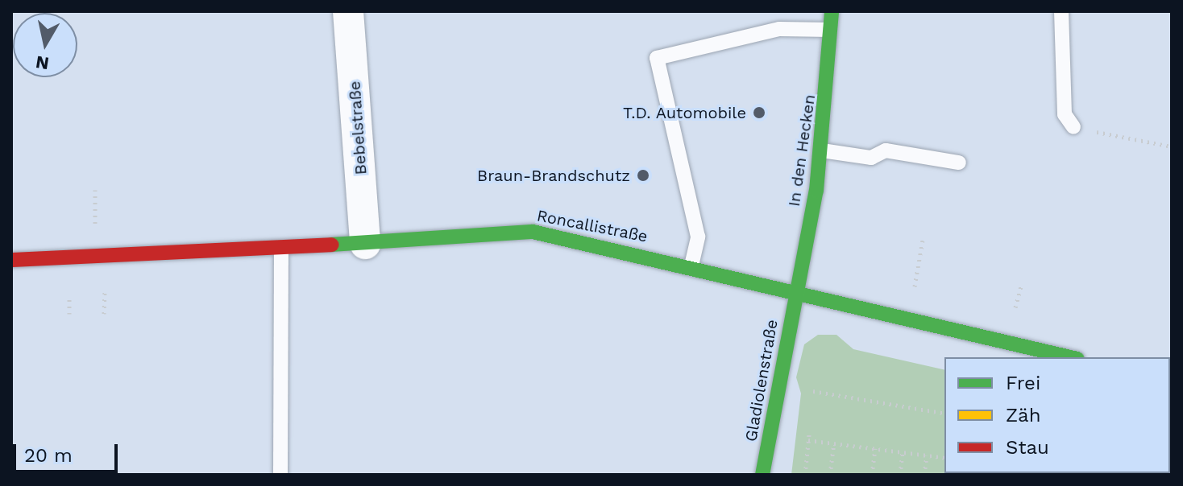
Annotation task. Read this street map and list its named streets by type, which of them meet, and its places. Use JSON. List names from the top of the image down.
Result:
{
  "streets": {
    "street": [
      "Bebelstraße",
      "In den Hecken",
      "Roncallistraße",
      "Gladiolenstraße"
    ]
  },
  "crossings": [
    ["Bebelstraße", "Roncallistraße"],
    ["In den Hecken", "Roncallistraße"],
    ["In den Hecken", "Gladiolenstraße"],
    ["Roncallistraße", "Gladiolenstraße"]
  ],
  "places": ["T.D. Automobile", "Braun-Brandschutz"],
  "legend": ["Frei", "Zäh", "Stau"],
  "scale_bar": "20 m",
  "north": "bottom"
}
